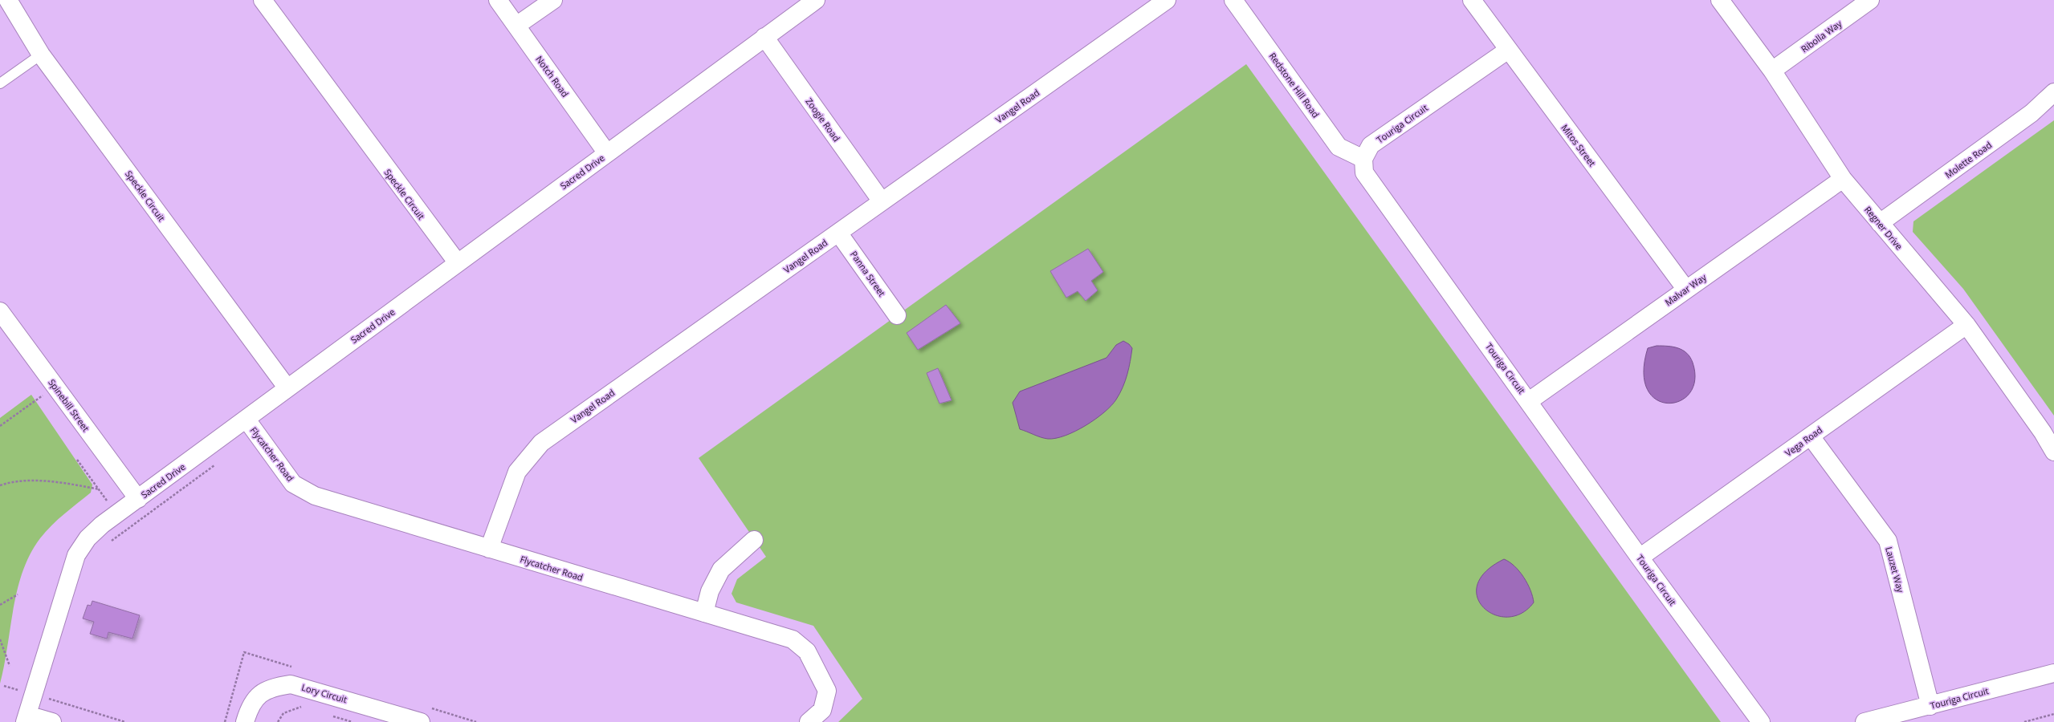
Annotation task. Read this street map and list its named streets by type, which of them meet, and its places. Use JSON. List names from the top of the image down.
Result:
{
  "streets": {
    "street": [
      "Ribolla Way",
      "Notch Road",
      "Redstone Hill Road",
      "Vangel Road",
      "Zoogie Road",
      "Touriga Circuit",
      "Mitos Street",
      "Molette Road",
      "Sacred Drive",
      "Speckle Circuit",
      "Regner Drive",
      "Panna Street",
      "Malvar Way",
      "Spinebill Street",
      "Vega Road",
      "Flycatcher Road",
      "Lauzet Way",
      "Lory Circuit"
    ]
  },
  "crossings": [
    ["Ribolla Way", "Regner Drive"],
    ["Notch Road", "Sacred Drive"],
    ["Redstone Hill Road", "Touriga Circuit"],
    ["Vangel Road", "Zoogie Road"],
    ["Vangel Road", "Panna Street"],
    ["Vangel Road", "Flycatcher Road"],
    ["Zoogie Road", "Sacred Drive"],
    ["Touriga Circuit", "Mitos Street"],
    ["Touriga Circuit", "Malvar Way"],
    ["Touriga Circuit", "Vega Road"],
    ["Touriga Circuit", "Lauzet Way"],
    ["Mitos Street", "Malvar Way"],
    ["Molette Road", "Regner Drive"],
    ["Sacred Drive", "Speckle Circuit"],
    ["Sacred Drive", "Spinebill Street"],
    ["Sacred Drive", "Flycatcher Road"],
    ["Regner Drive", "Malvar Way"],
    ["Regner Drive", "Vega Road"],
    ["Vega Road", "Lauzet Way"]
  ]
}
